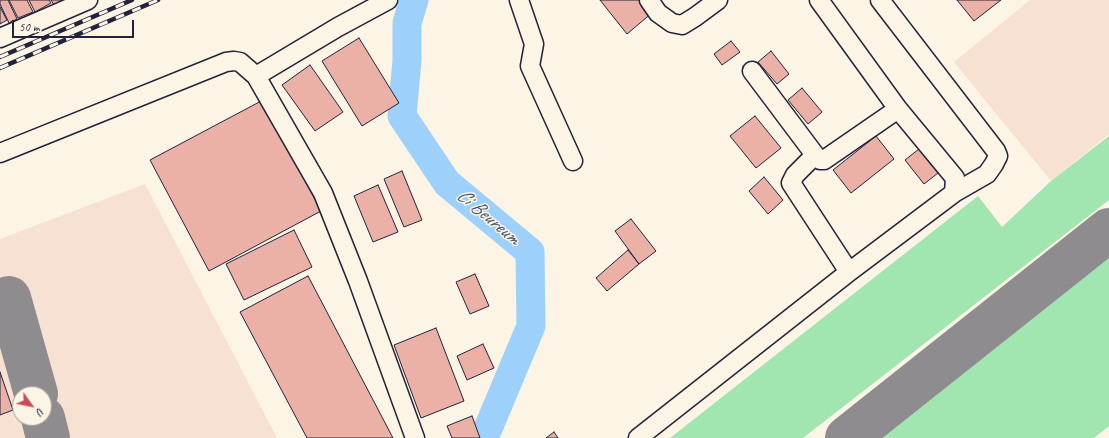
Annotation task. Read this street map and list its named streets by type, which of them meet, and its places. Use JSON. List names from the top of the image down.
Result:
{
  "water": ["Ci Beureum"],
  "scale_bar": "50 m",
  "north": "bottom right"
}
